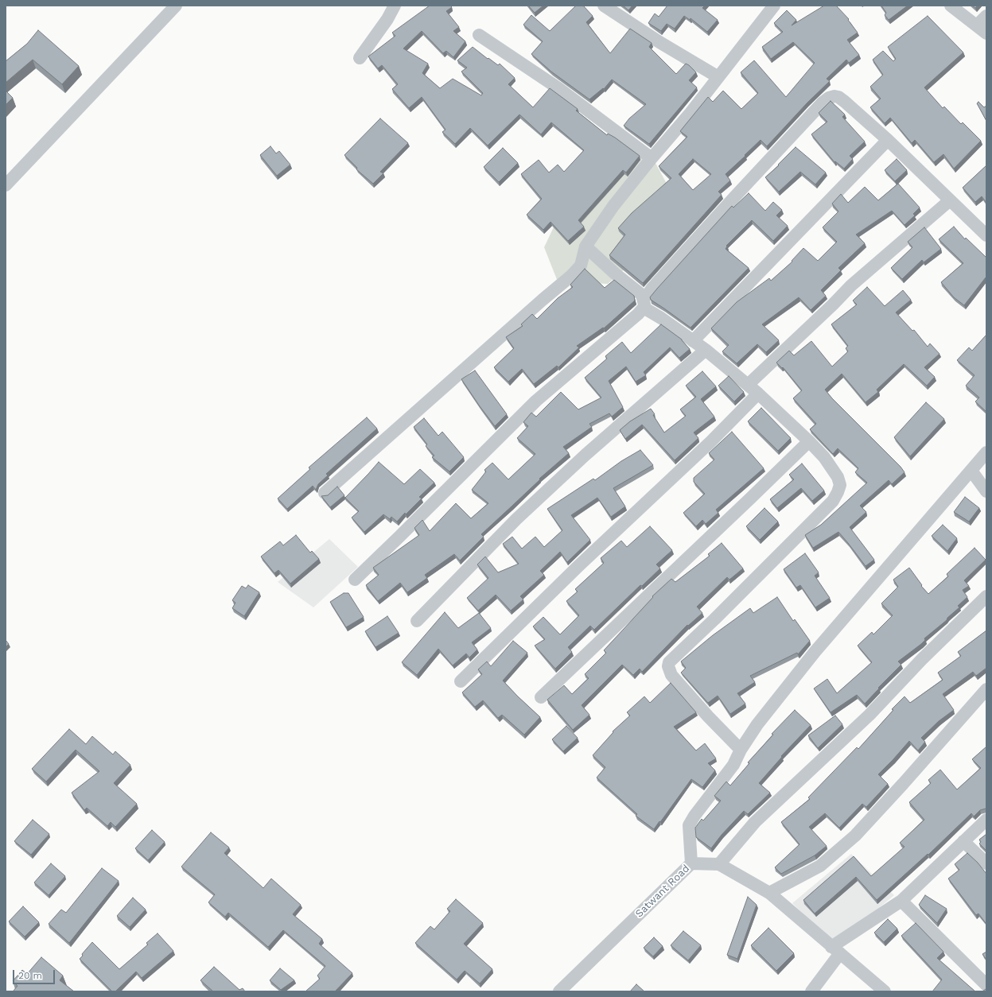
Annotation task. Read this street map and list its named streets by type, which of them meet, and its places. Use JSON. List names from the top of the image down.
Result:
{
  "streets": {
    "street": ["Satwant Road"]
  },
  "scale_bar": "20 m"
}
